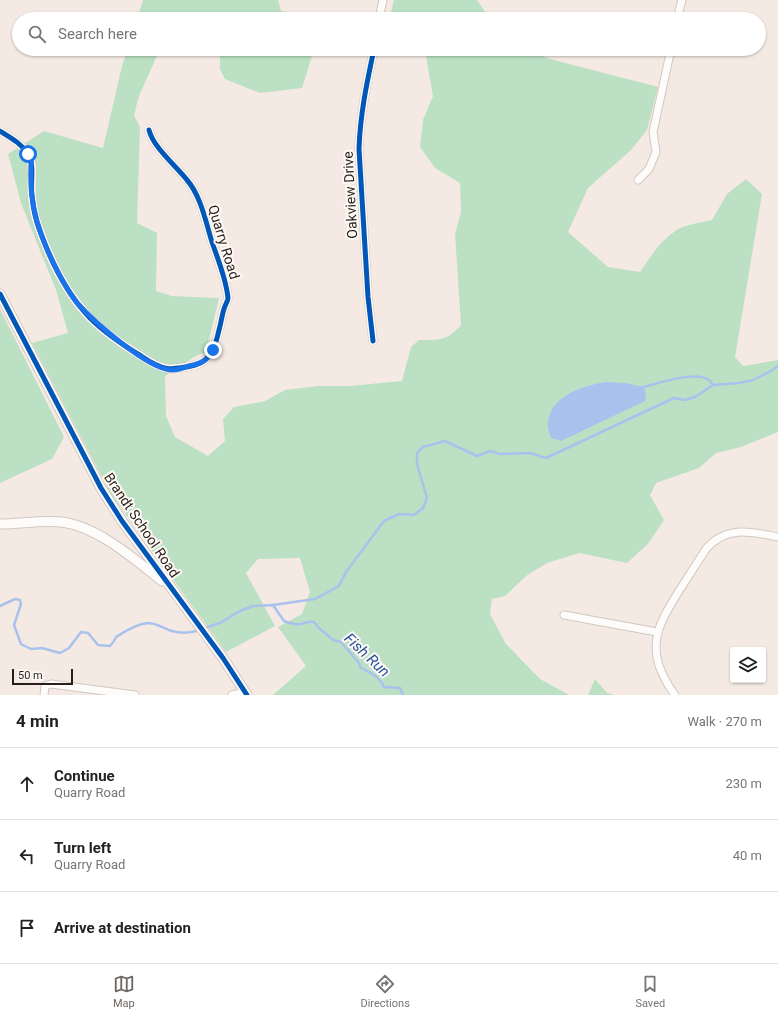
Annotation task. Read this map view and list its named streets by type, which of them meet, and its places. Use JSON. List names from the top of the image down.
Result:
{
  "streets": {
    "street": ["Oakview Drive", "Quarry Road", "Brandt School Road"]
  },
  "water": ["Fish Run"],
  "scale_bar": "50 m",
  "page": {
    "search": "Search here",
    "scale": "50 m",
    "heading": ["4 min", "Walk · 270 m"],
    "list": [
      ["Continue", "Quarry Road", "230 m"],
      ["Turn left", "Quarry Road", "40 m"],
      "Arrive at destination"
    ],
    "nav": ["Map", "Directions", "Saved"]
  }
}
